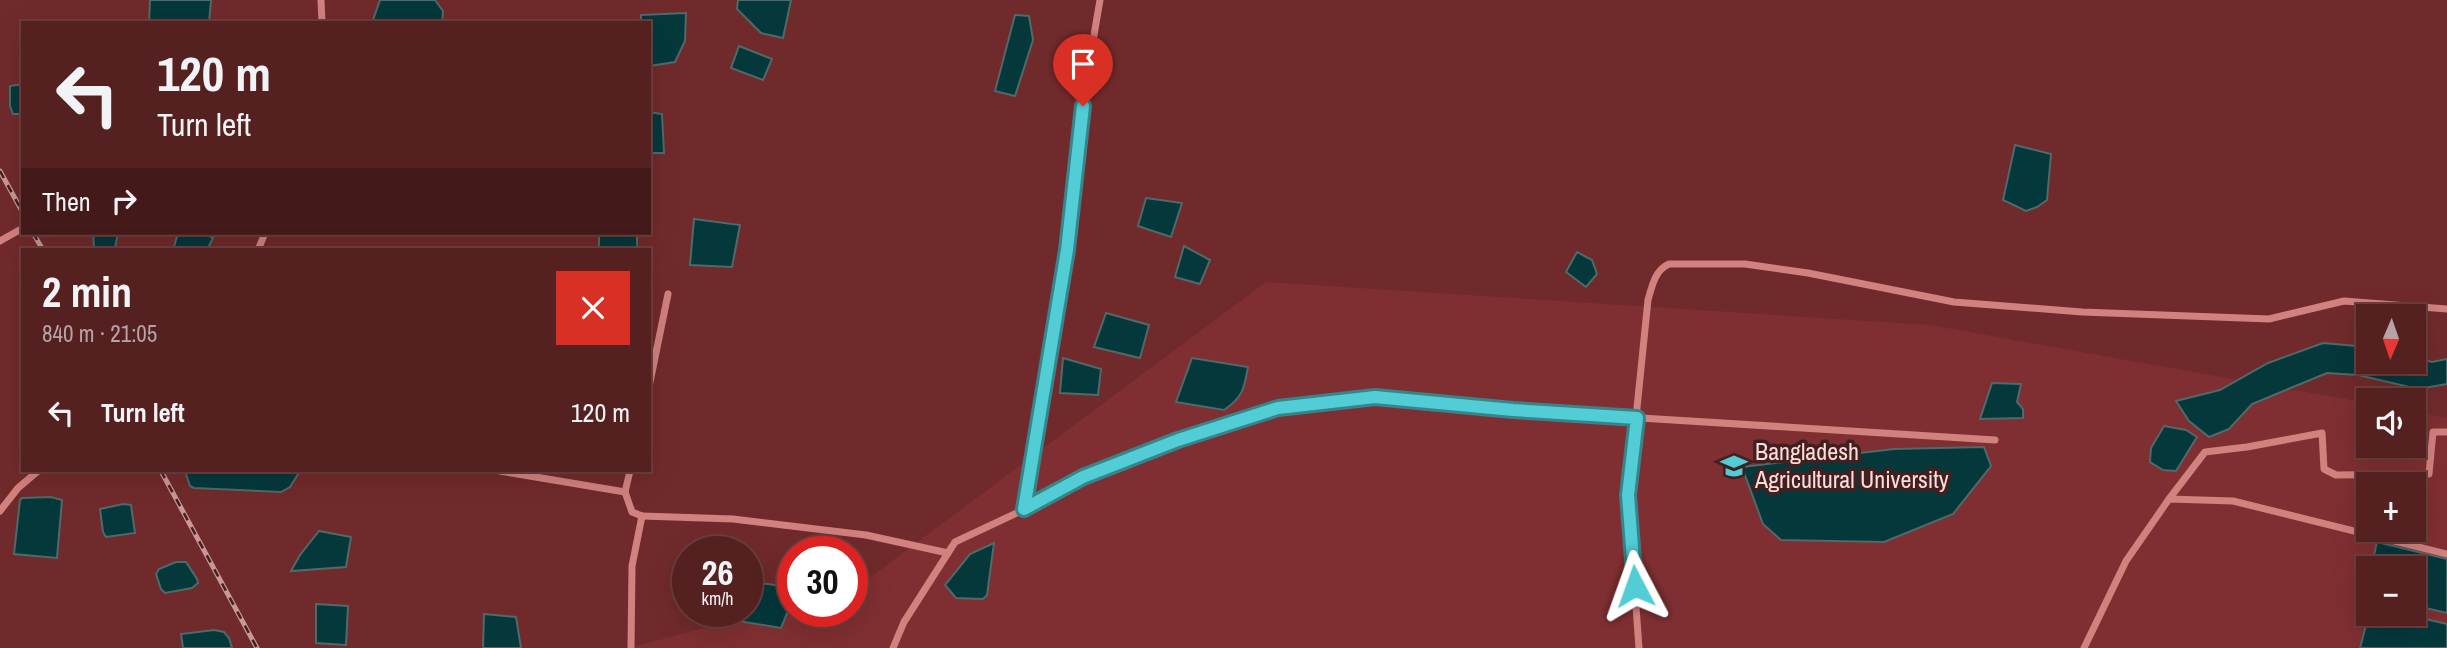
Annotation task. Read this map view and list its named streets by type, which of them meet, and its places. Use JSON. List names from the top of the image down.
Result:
{
  "places": {
    "school or university": ["Bangladesh Agricultural University"]
  },
  "north": "bottom",
  "page": {
    "turn": ["120 m", "Turn left"],
    "then": "Then",
    "heading": ["2 min", "840 m · 21:05"],
    "map_buttons": ["+", "−"],
    "list": [
      {
        "name": "Turn left",
        "value": "120 m"
      }
    ],
    "speed": "26 km/h",
    "limit": "30"
  }
}
